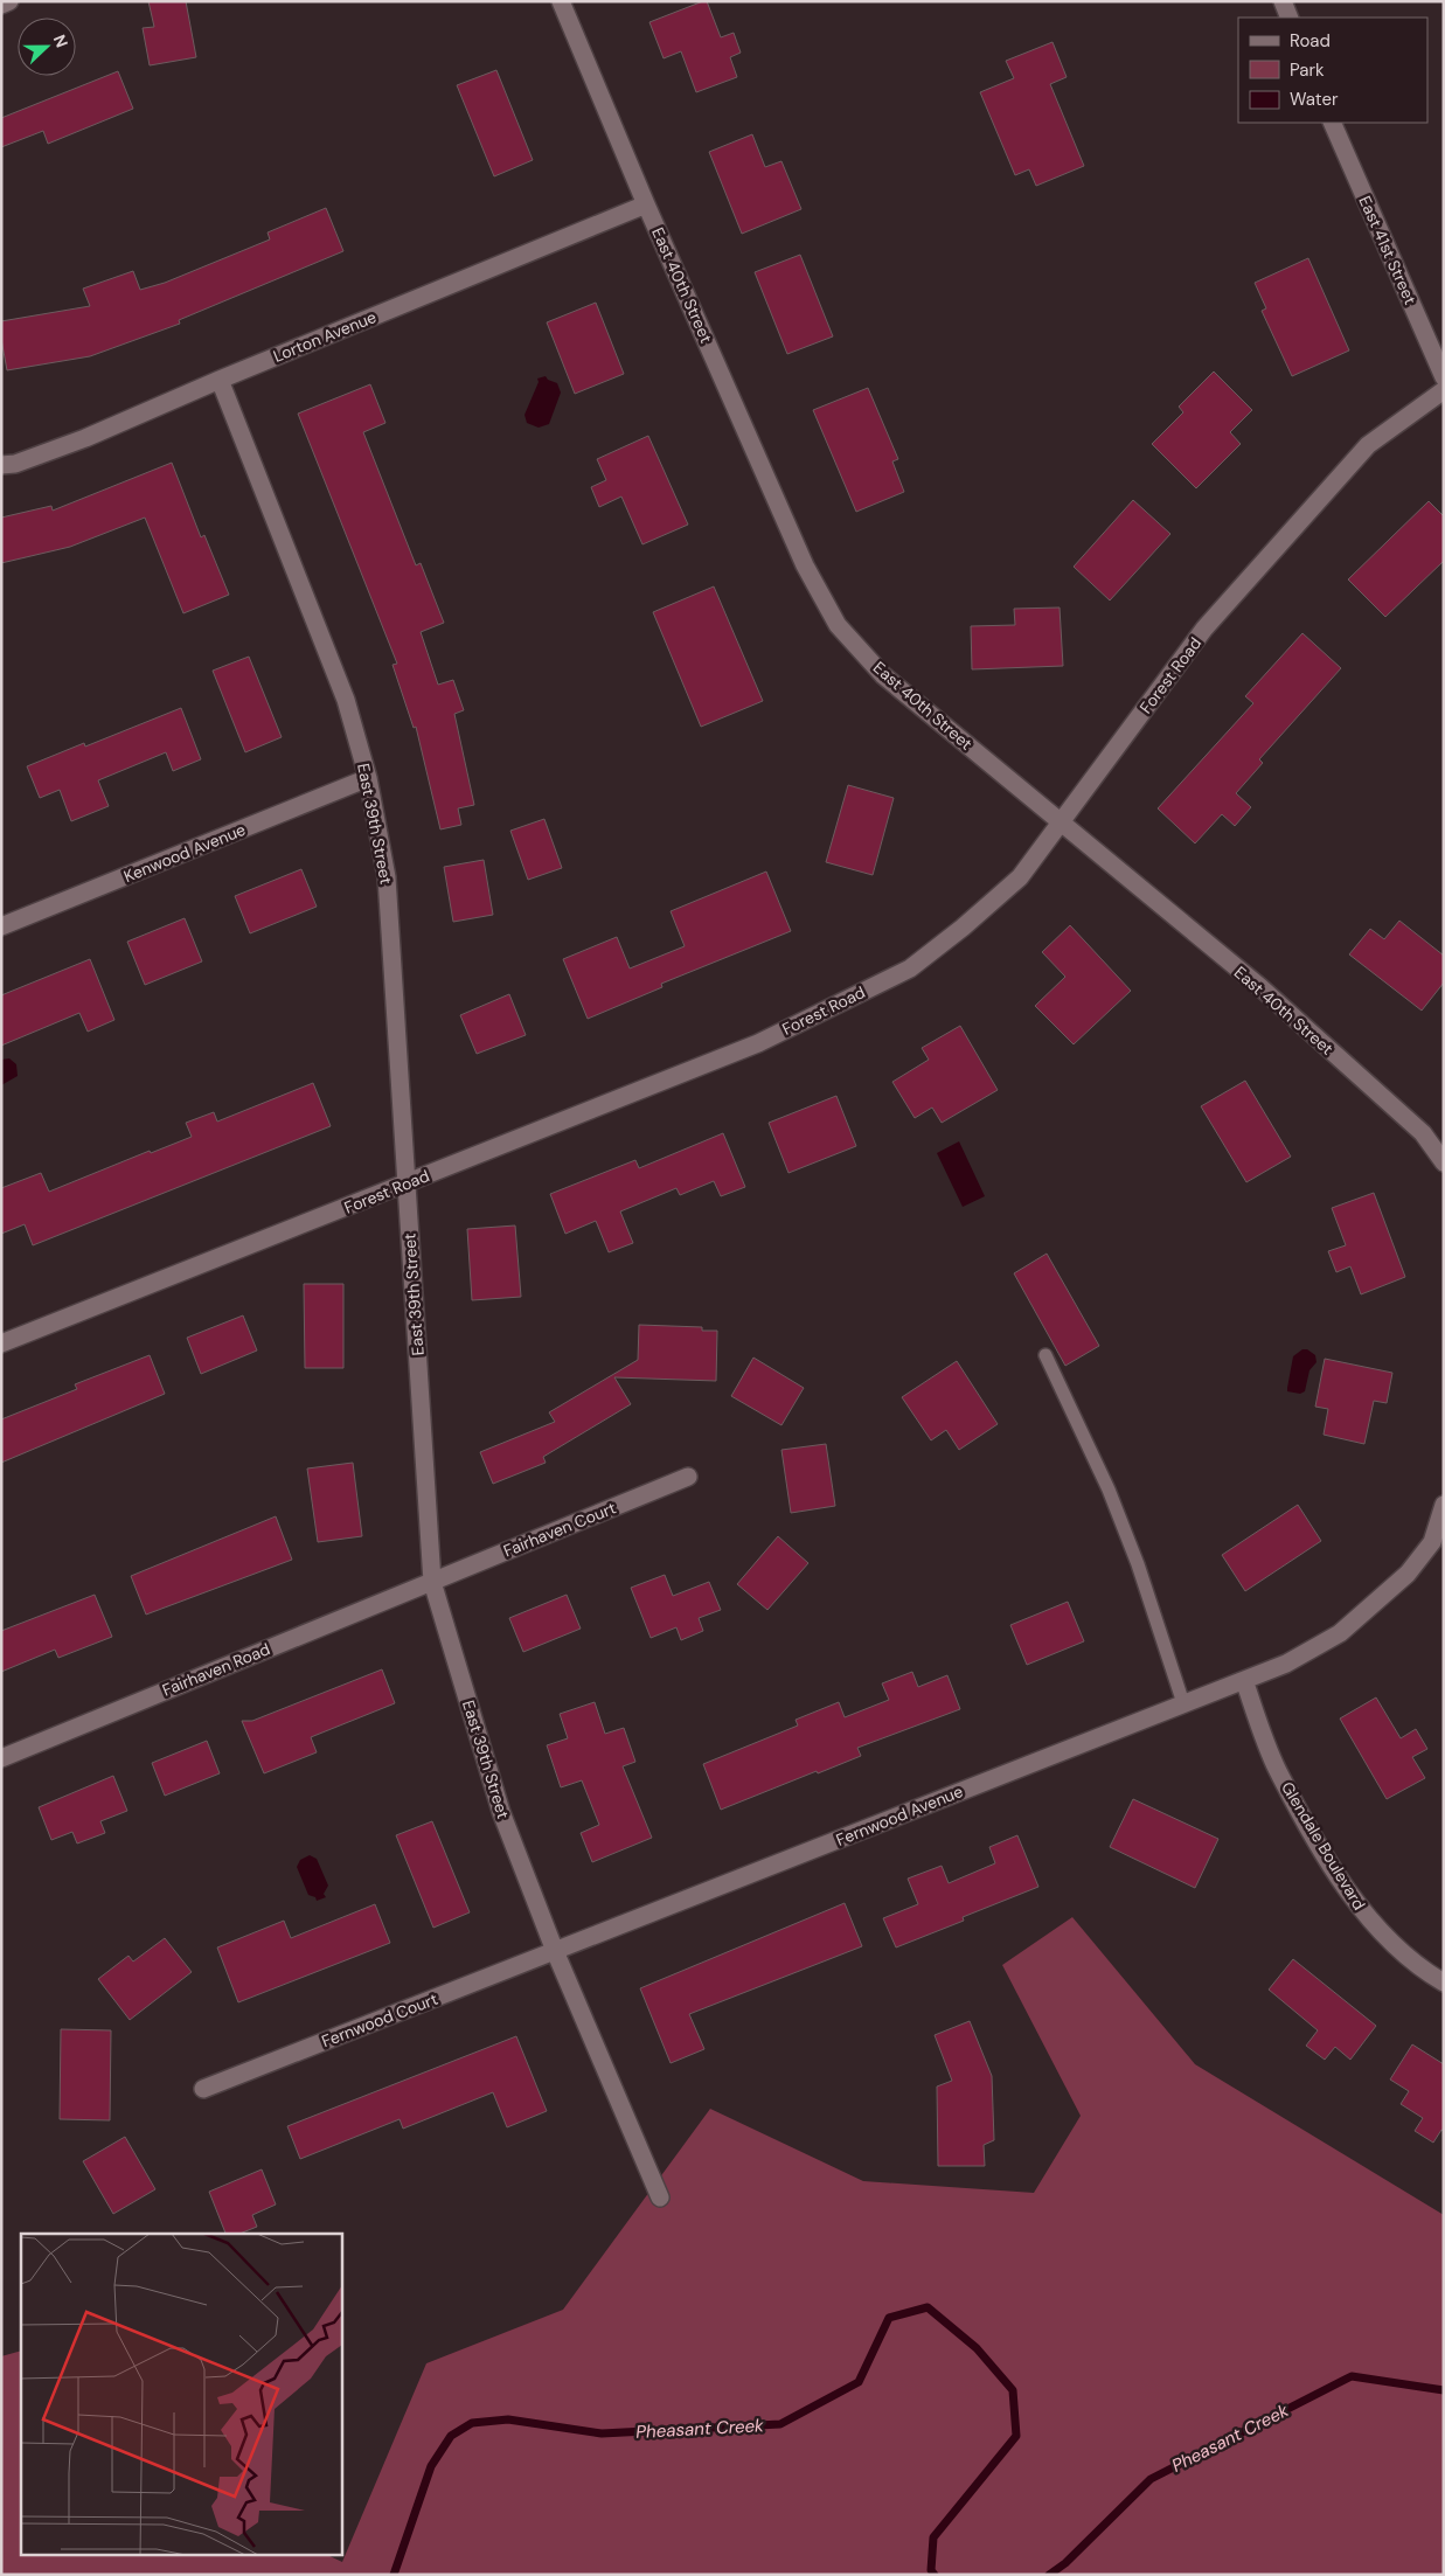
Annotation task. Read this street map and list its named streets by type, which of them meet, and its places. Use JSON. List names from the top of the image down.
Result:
{
  "streets": {
    "street": [
      "East 41st Street",
      "East 40th Street",
      "Lorton Avenue",
      "Forest Road",
      "East 39th Street",
      "Kenwood Avenue",
      "Fairhaven Court",
      "Fairhaven Road",
      "Fernwood Avenue",
      "Glendale Boulevard",
      "Fernwood Court"
    ]
  },
  "crossings": [
    ["East 40th Street", "Lorton Avenue"],
    ["East 40th Street", "Forest Road"],
    ["Lorton Avenue", "East 39th Street"],
    ["Forest Road", "East 39th Street"],
    ["East 39th Street", "Kenwood Avenue"],
    ["East 39th Street", "Fairhaven Court"],
    ["East 39th Street", "Fairhaven Road"],
    ["East 39th Street", "Fernwood Avenue"],
    ["East 39th Street", "Fernwood Court"],
    ["Fairhaven Court", "Fairhaven Road"],
    ["Fernwood Avenue", "Glendale Boulevard"],
    ["Fernwood Avenue", "Fernwood Court"]
  ],
  "water": ["Pheasant Creek"],
  "legend": ["Road", "Park", "Water"],
  "north": "right"
}
